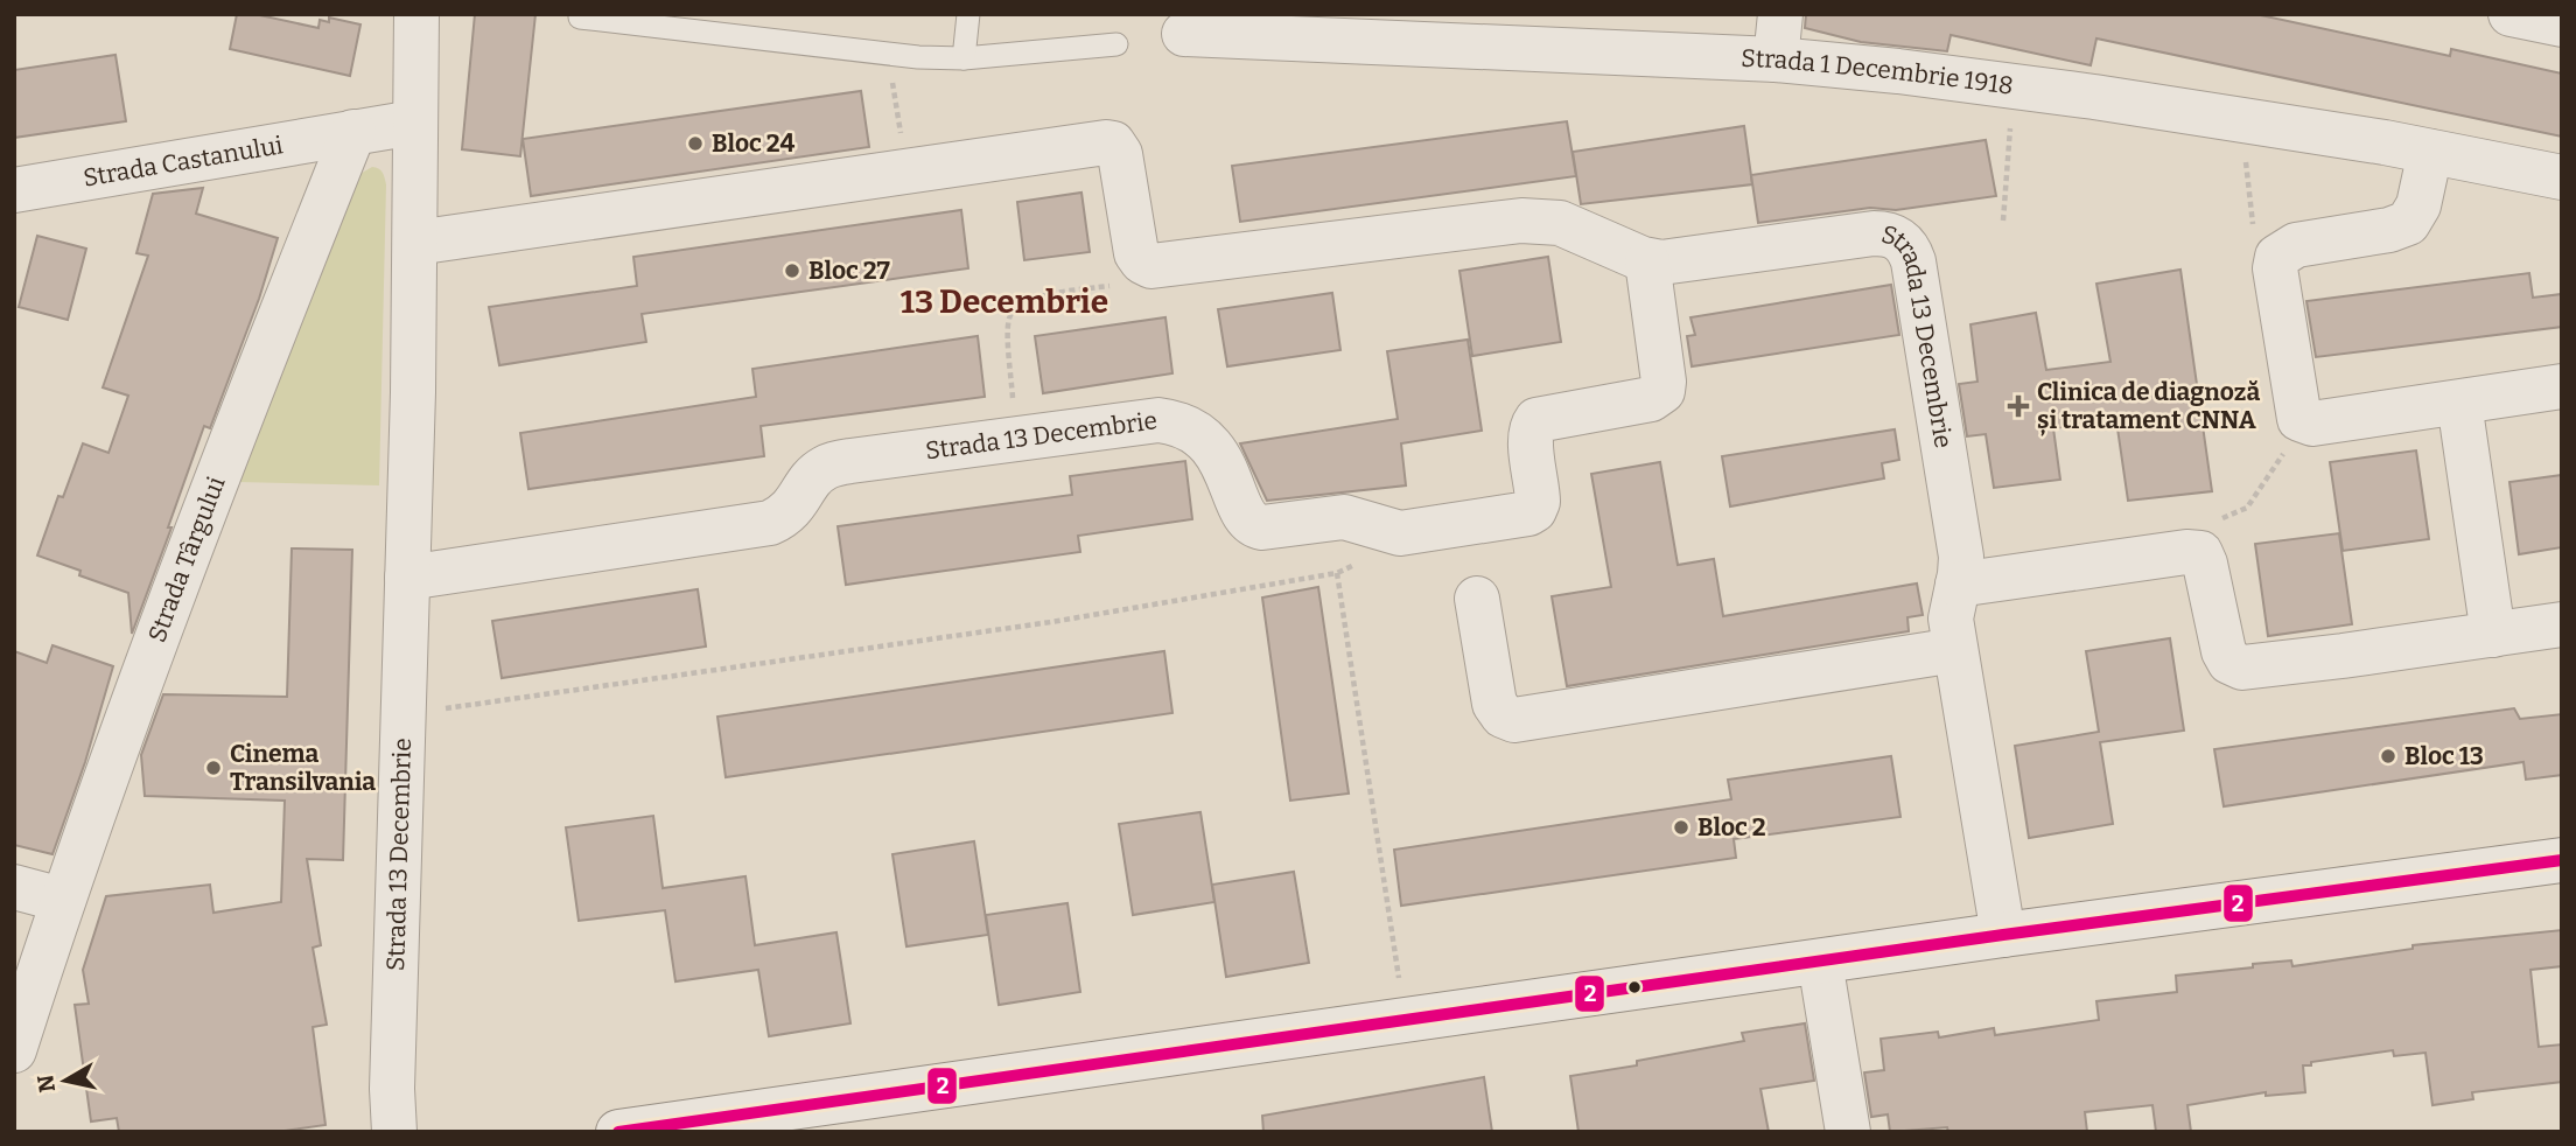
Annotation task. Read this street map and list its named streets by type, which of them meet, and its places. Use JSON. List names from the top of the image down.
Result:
{
  "streets": {
    "street": [
      "Strada 1 Decembrie 1918",
      "Strada Castanului",
      "Strada 13 Decembrie",
      "Strada Târgului"
    ]
  },
  "crossings": [
    ["Strada Castanului", "Strada Târgului"]
  ],
  "districts": ["13 Decembrie"],
  "places": {
    "other": [
      "Bloc 24",
      "Bloc 27",
      "Bloc 13",
      "Cinema Transilvania",
      "Bloc 2"
    ],
    "health": ["Clinica de diagnoză și tratament CNNA"]
  },
  "lines": ["transit line 2"],
  "north": "left"
}
